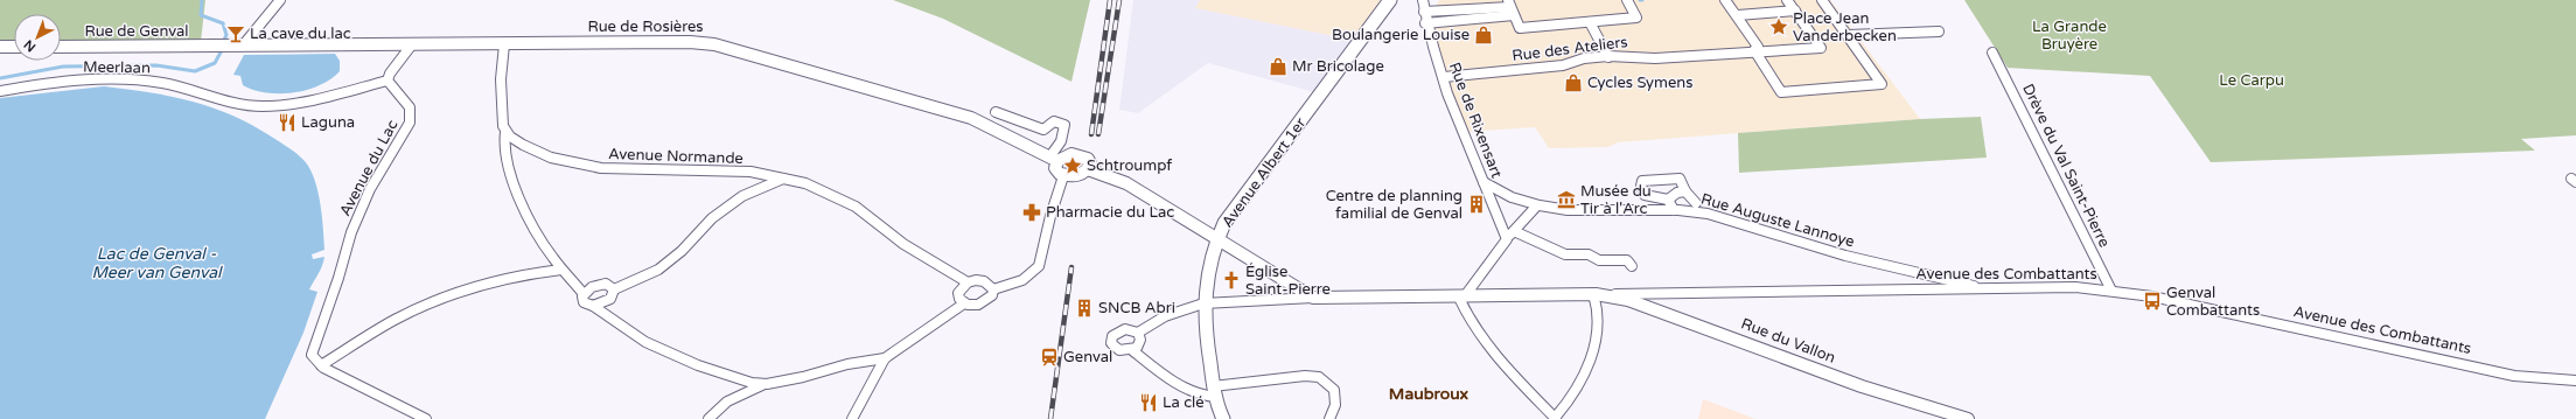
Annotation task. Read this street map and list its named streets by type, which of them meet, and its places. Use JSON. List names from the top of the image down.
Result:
{
  "streets": {
    "main road": ["Avenue Albert 1er"],
    "street": [
      "Rue de Rosières",
      "Rue de Genval",
      "Rue des Ateliers",
      "Meerlaan",
      "Rue de Rixensart",
      "Avenue Normande",
      "Drève du Val Saint-Pierre",
      "Avenue du Lac",
      "Rue Auguste Lannoye",
      "Avenue des Combattants",
      "Rue du Vallon"
    ]
  },
  "crossings": [
    ["Rue de Rosières", "Rue de Genval"],
    ["Rue des Ateliers", "Rue de Rixensart"],
    ["Meerlaan", "Avenue du Lac"],
    ["Rue de Rixensart", "Rue Auguste Lannoye"],
    ["Drève du Val Saint-Pierre", "Avenue des Combattants"],
    ["Rue Auguste Lannoye", "Avenue des Combattants"],
    ["Avenue des Combattants", "Rue du Vallon"]
  ],
  "districts": ["Maubroux"],
  "water": ["Lac de Genval - Meer van Genval"],
  "parks": ["La Grande Bruyère", "Le Carpu"],
  "places": {
    "place": ["Place Jean Vanderbecken", "Schtroumpf"],
    "bar": ["La cave du lac"],
    "shop": ["Boulangerie Louise", "Mr Bricolage", "Cycles Symens"],
    "restaurant": ["Laguna", "La clé"],
    "museum": ["Musée du Tir à l'Arc"],
    "building": ["Centre de planning familial de Genval", "SNCB Abri"],
    "pharmacy": ["Pharmacie du Lac"],
    "church": ["Église Saint-Pierre"],
    "bus stop": ["Genval Combattants"],
    "station": ["Genval"]
  },
  "north": "bottom left"
}
